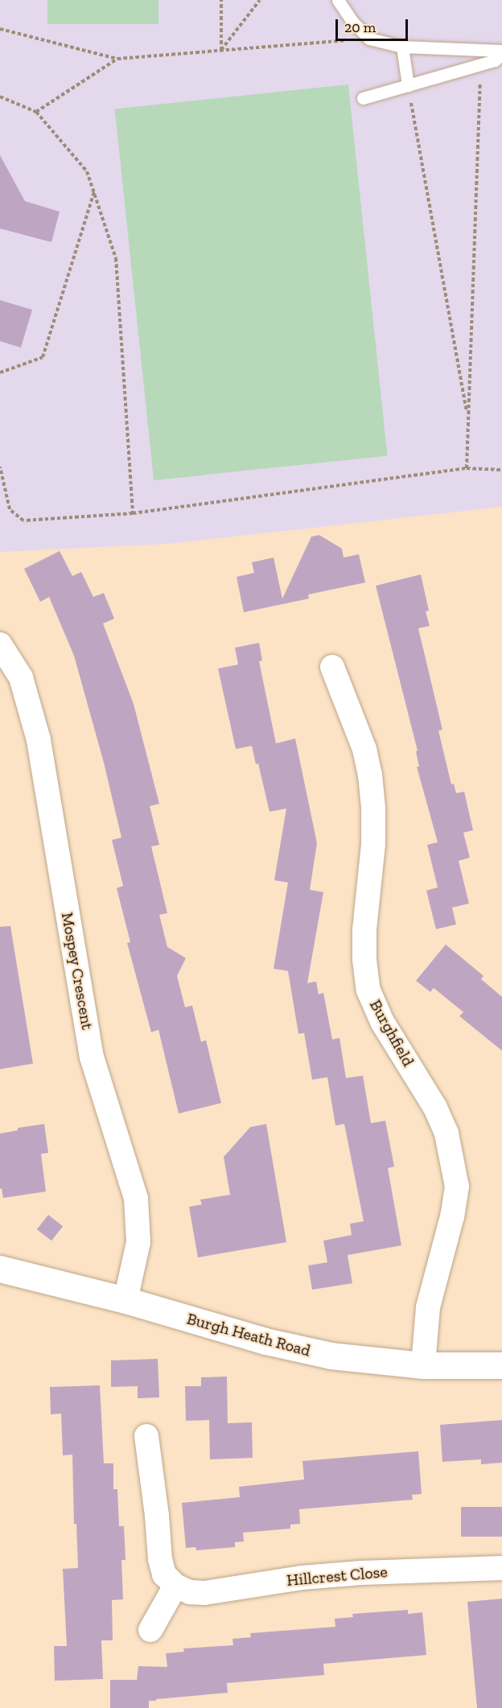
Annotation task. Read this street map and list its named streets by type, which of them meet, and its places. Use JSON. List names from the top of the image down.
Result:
{
  "streets": {
    "main road": ["Burgh Heath Road"],
    "street": ["Mospey Crescent", "Burghfield", "Hillcrest Close"]
  },
  "crossings": [
    ["Mospey Crescent", "Burgh Heath Road"],
    ["Burghfield", "Burgh Heath Road"]
  ],
  "scale_bar": "20 m"
}
